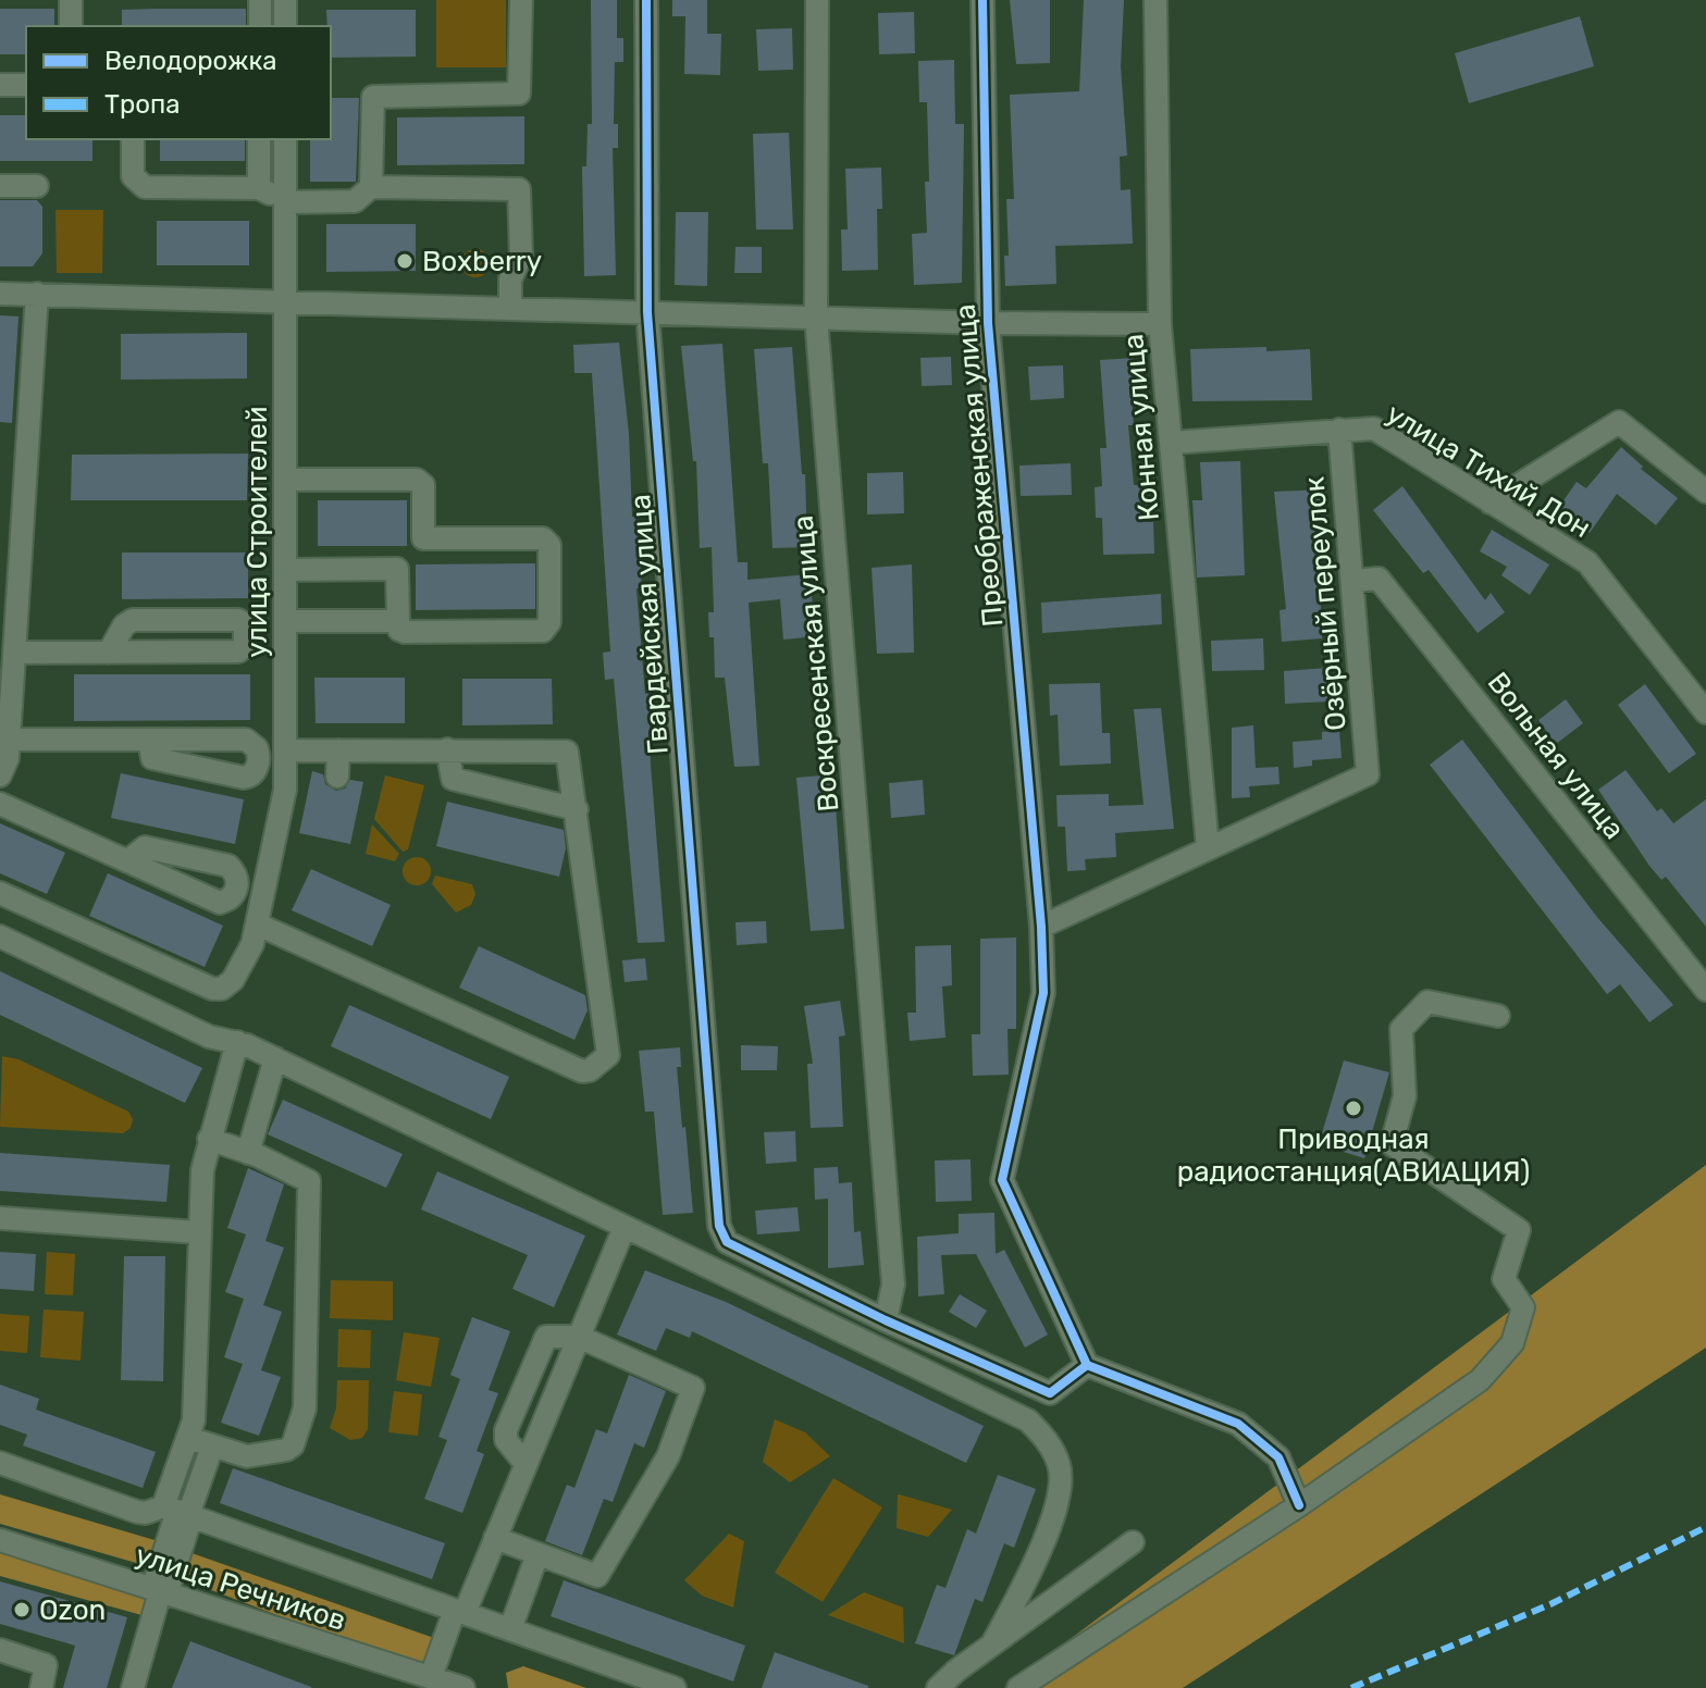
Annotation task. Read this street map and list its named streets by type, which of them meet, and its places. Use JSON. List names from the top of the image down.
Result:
{
  "streets": {
    "street": [
      "Конная улица",
      "Преображенская улица",
      "улица Тихий Дон",
      "улица Строителей",
      "Озёрный переулок",
      "Гвардейская улица",
      "Воскресенская улица",
      "Вольная улица",
      "улица Речников"
    ]
  },
  "crossings": [
    ["Конная улица", "улица Тихий Дон"],
    ["Конная улица", "Озёрный переулок"],
    ["улица Тихий Дон", "Озёрный переулок"],
    ["Озёрный переулок", "Вольная улица"],
    ["Гвардейская улица", "Воскресенская улица"]
  ],
  "places": ["Boxberry", "Приводная радиостанция(АВИАЦИЯ)", "Ozon"],
  "legend": ["Велодорожка", "Тропа"]
}
